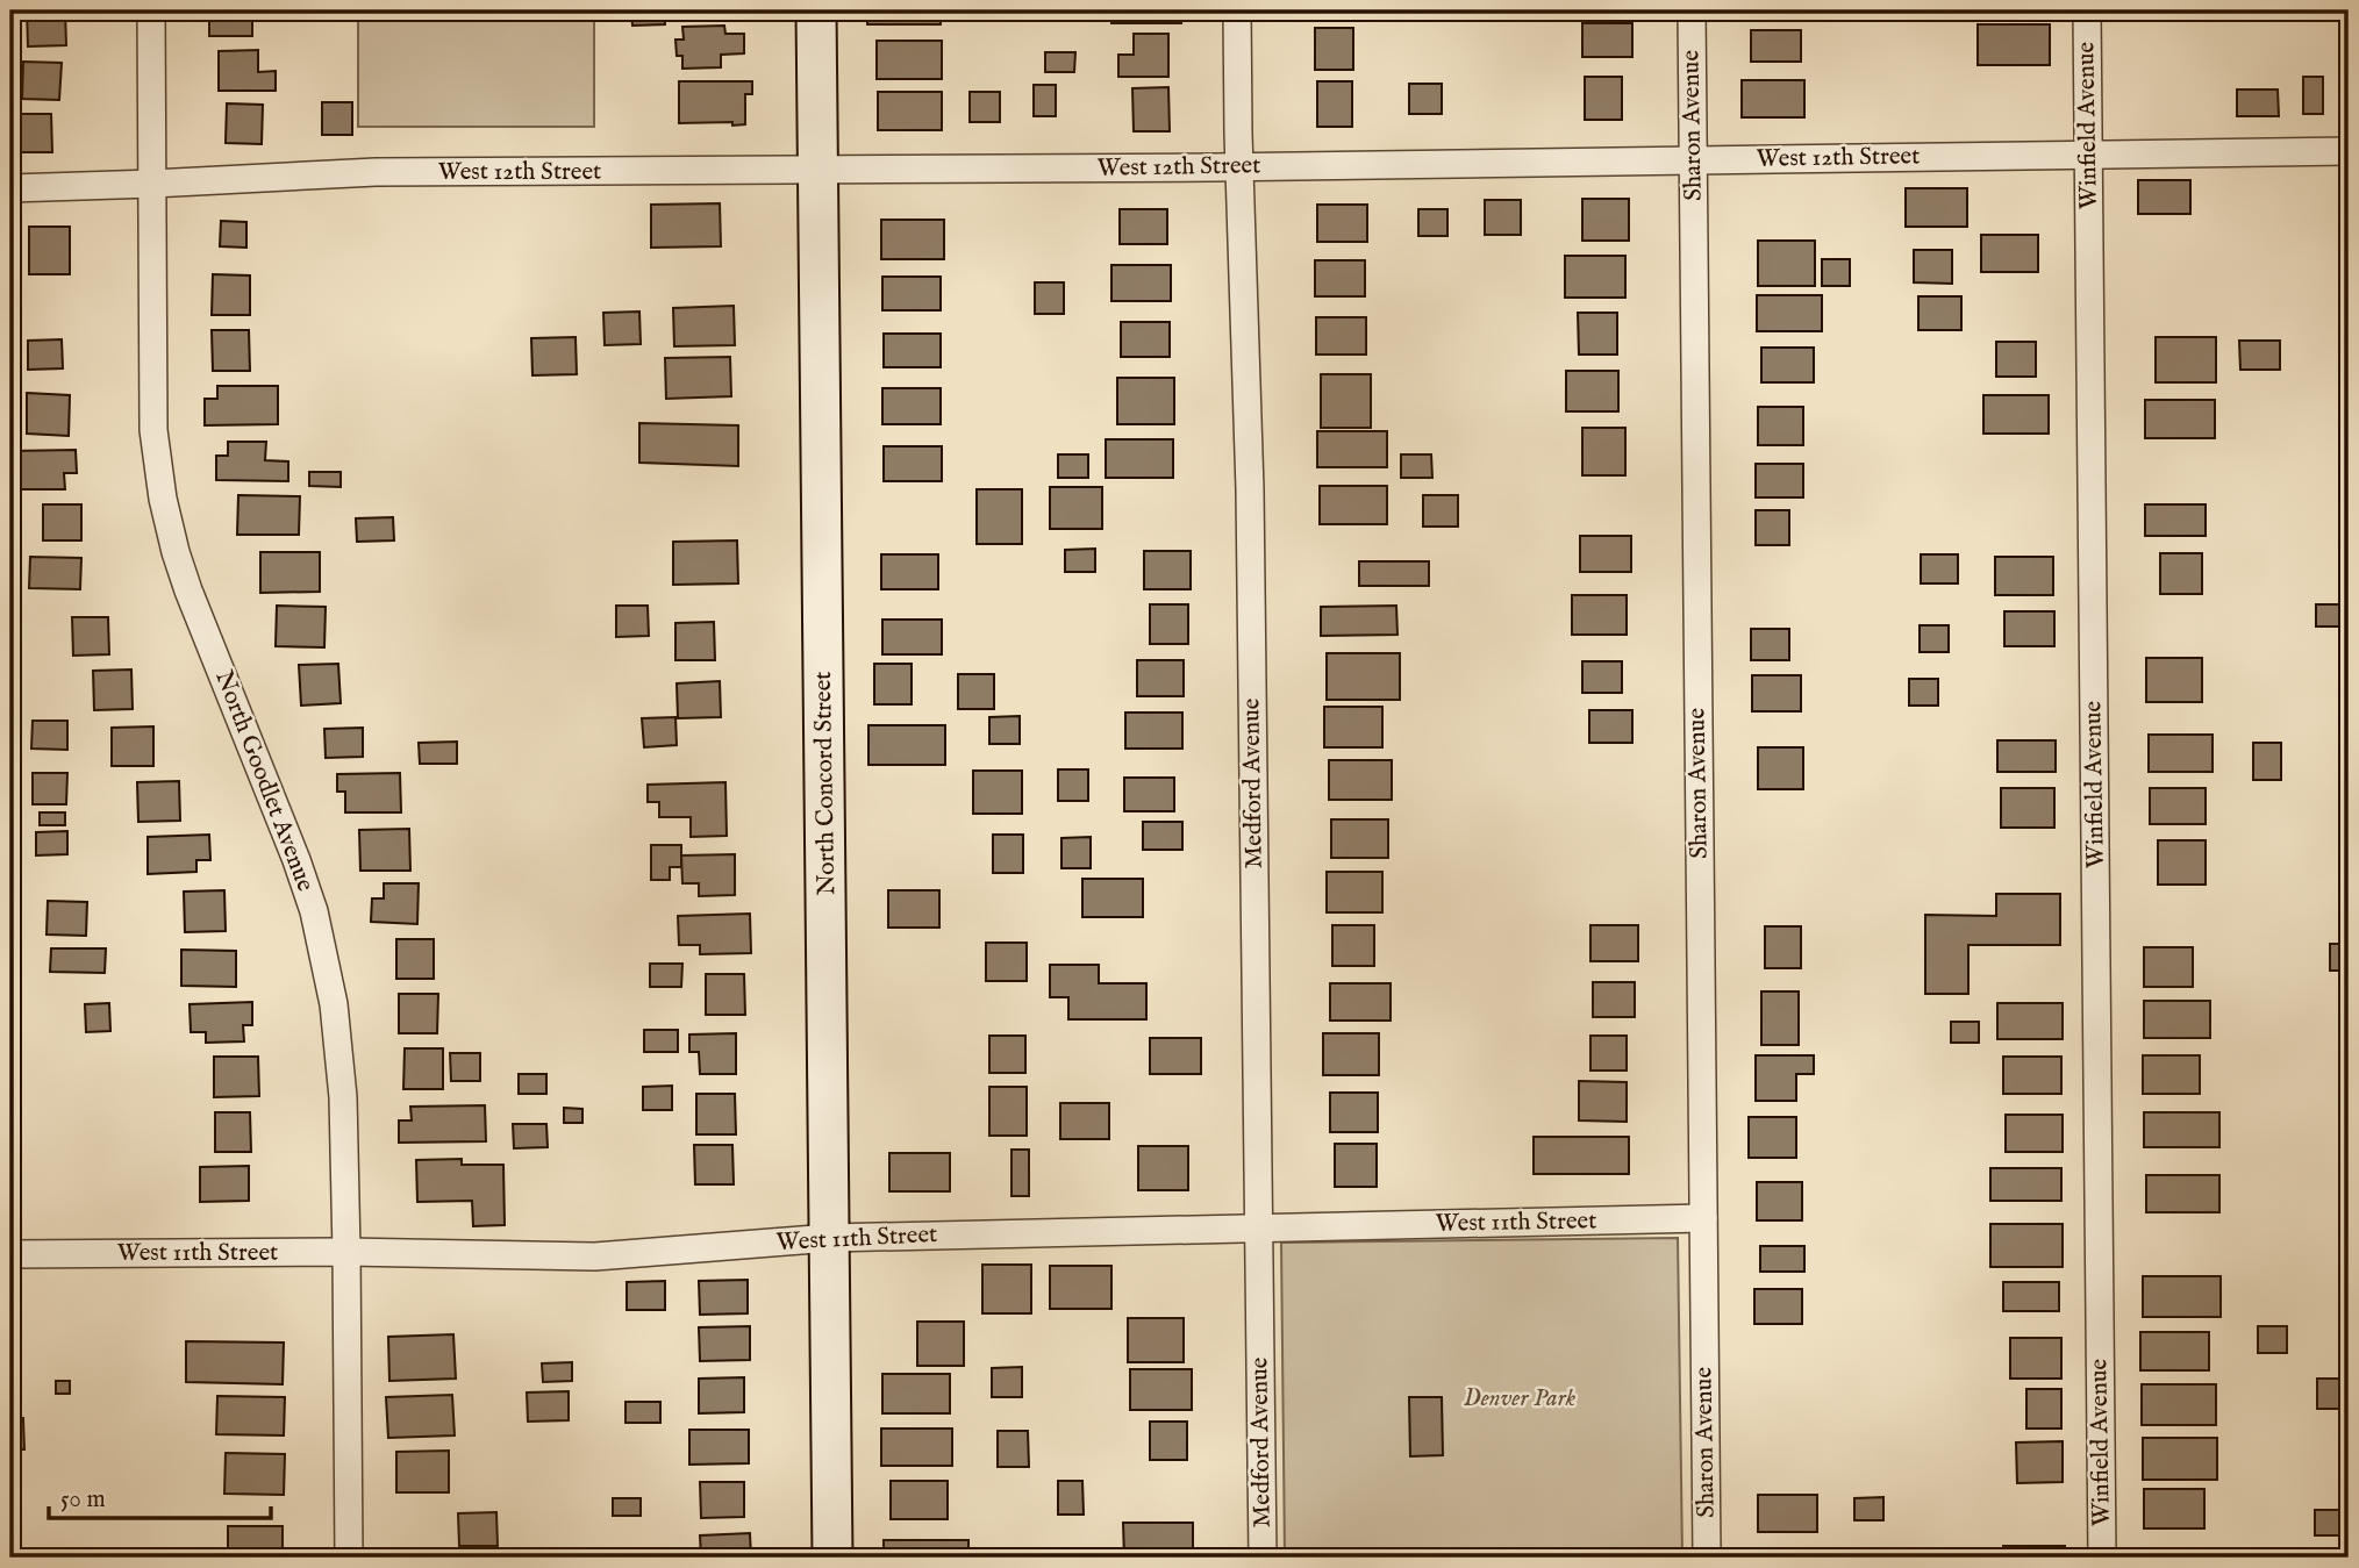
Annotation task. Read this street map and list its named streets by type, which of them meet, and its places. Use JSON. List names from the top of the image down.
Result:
{
  "streets": {
    "main road": ["North Concord Street"],
    "street": [
      "Sharon Avenue",
      "Winfield Avenue",
      "West 12th Street",
      "North Goodlet Avenue",
      "Medford Avenue",
      "West 11th Street"
    ]
  },
  "crossings": [
    ["Sharon Avenue", "West 12th Street"],
    ["Sharon Avenue", "West 11th Street"],
    ["Winfield Avenue", "West 12th Street"],
    ["West 12th Street", "North Goodlet Avenue"],
    ["West 12th Street", "North Concord Street"],
    ["West 12th Street", "Medford Avenue"],
    ["North Goodlet Avenue", "West 11th Street"],
    ["North Concord Street", "West 11th Street"],
    ["Medford Avenue", "West 11th Street"]
  ],
  "parks": ["Denver Park"],
  "scale_bar": "50 m"
}
